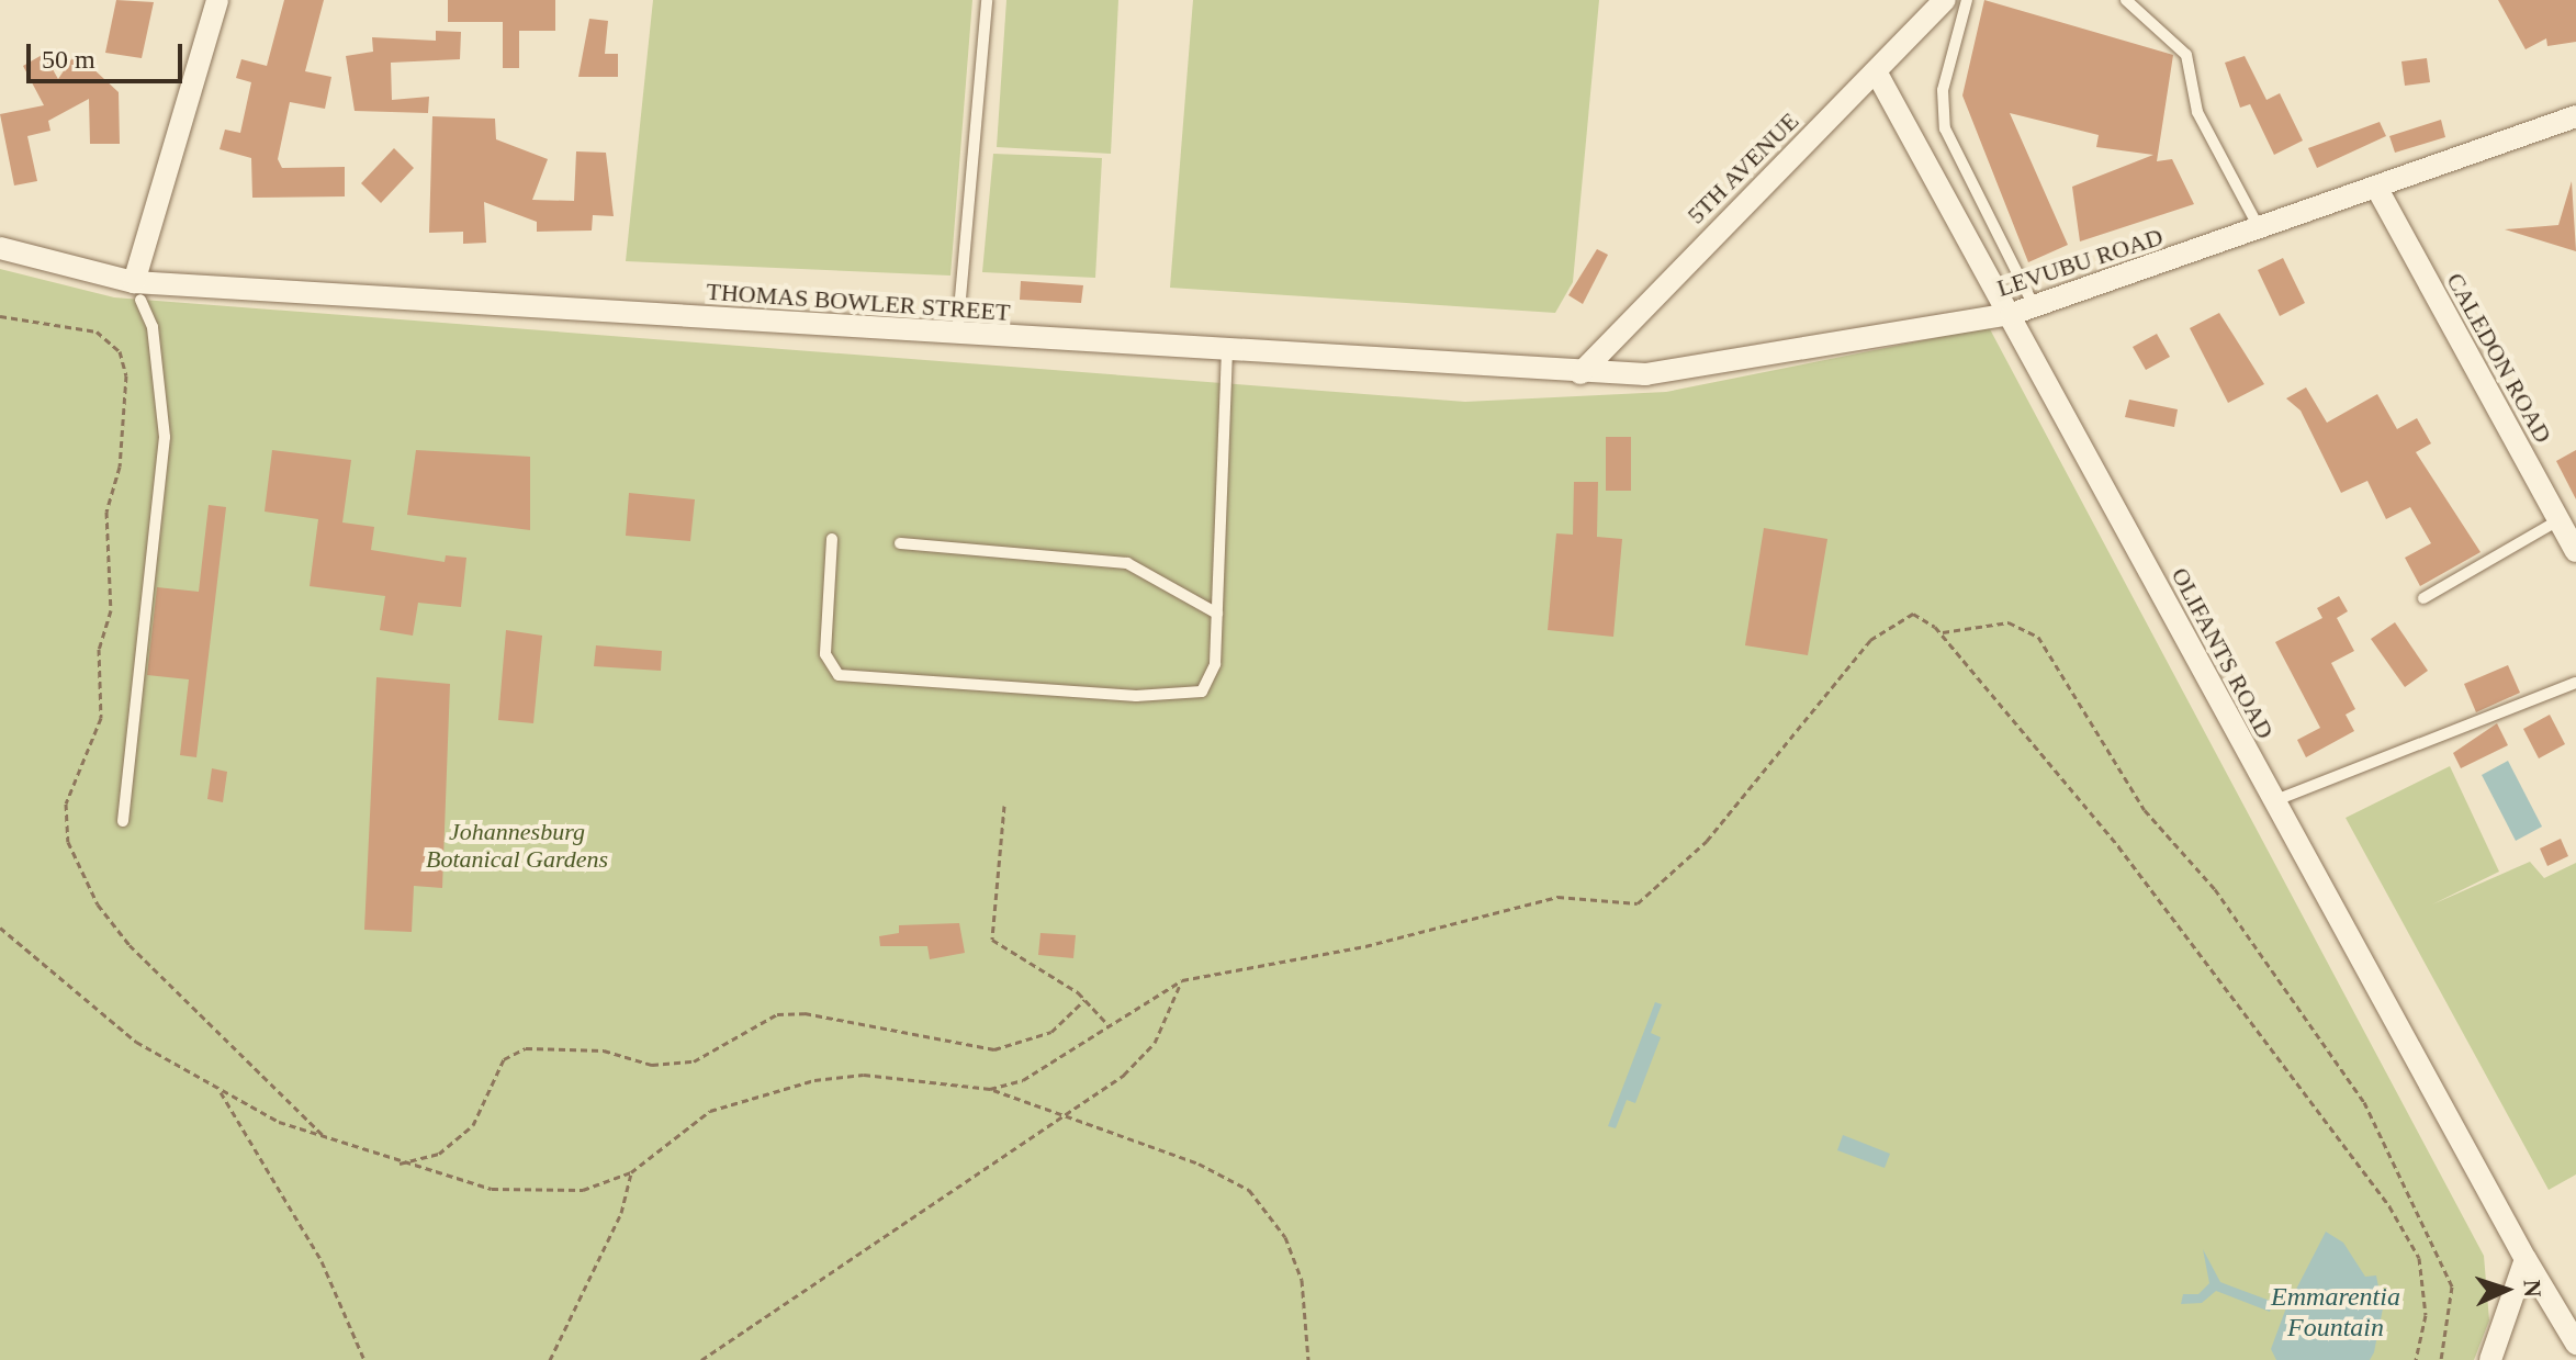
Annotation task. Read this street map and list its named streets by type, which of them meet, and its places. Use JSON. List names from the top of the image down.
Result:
{
  "streets": {
    "street": [
      "5TH AVENUE",
      "LEVUBU ROAD",
      "THOMAS BOWLER STREET",
      "CALEDON ROAD",
      "OLIFANTS ROAD"
    ]
  },
  "crossings": [
    ["5TH AVENUE", "LEVUBU ROAD"],
    ["5TH AVENUE", "THOMAS BOWLER STREET"],
    ["5TH AVENUE", "OLIFANTS ROAD"],
    ["LEVUBU ROAD", "THOMAS BOWLER STREET"],
    ["LEVUBU ROAD", "CALEDON ROAD"],
    ["LEVUBU ROAD", "OLIFANTS ROAD"]
  ],
  "water": ["Emmarentia Fountain"],
  "parks": ["Johannesburg Botanical Gardens"],
  "scale_bar": "50 m",
  "north": "right"
}
